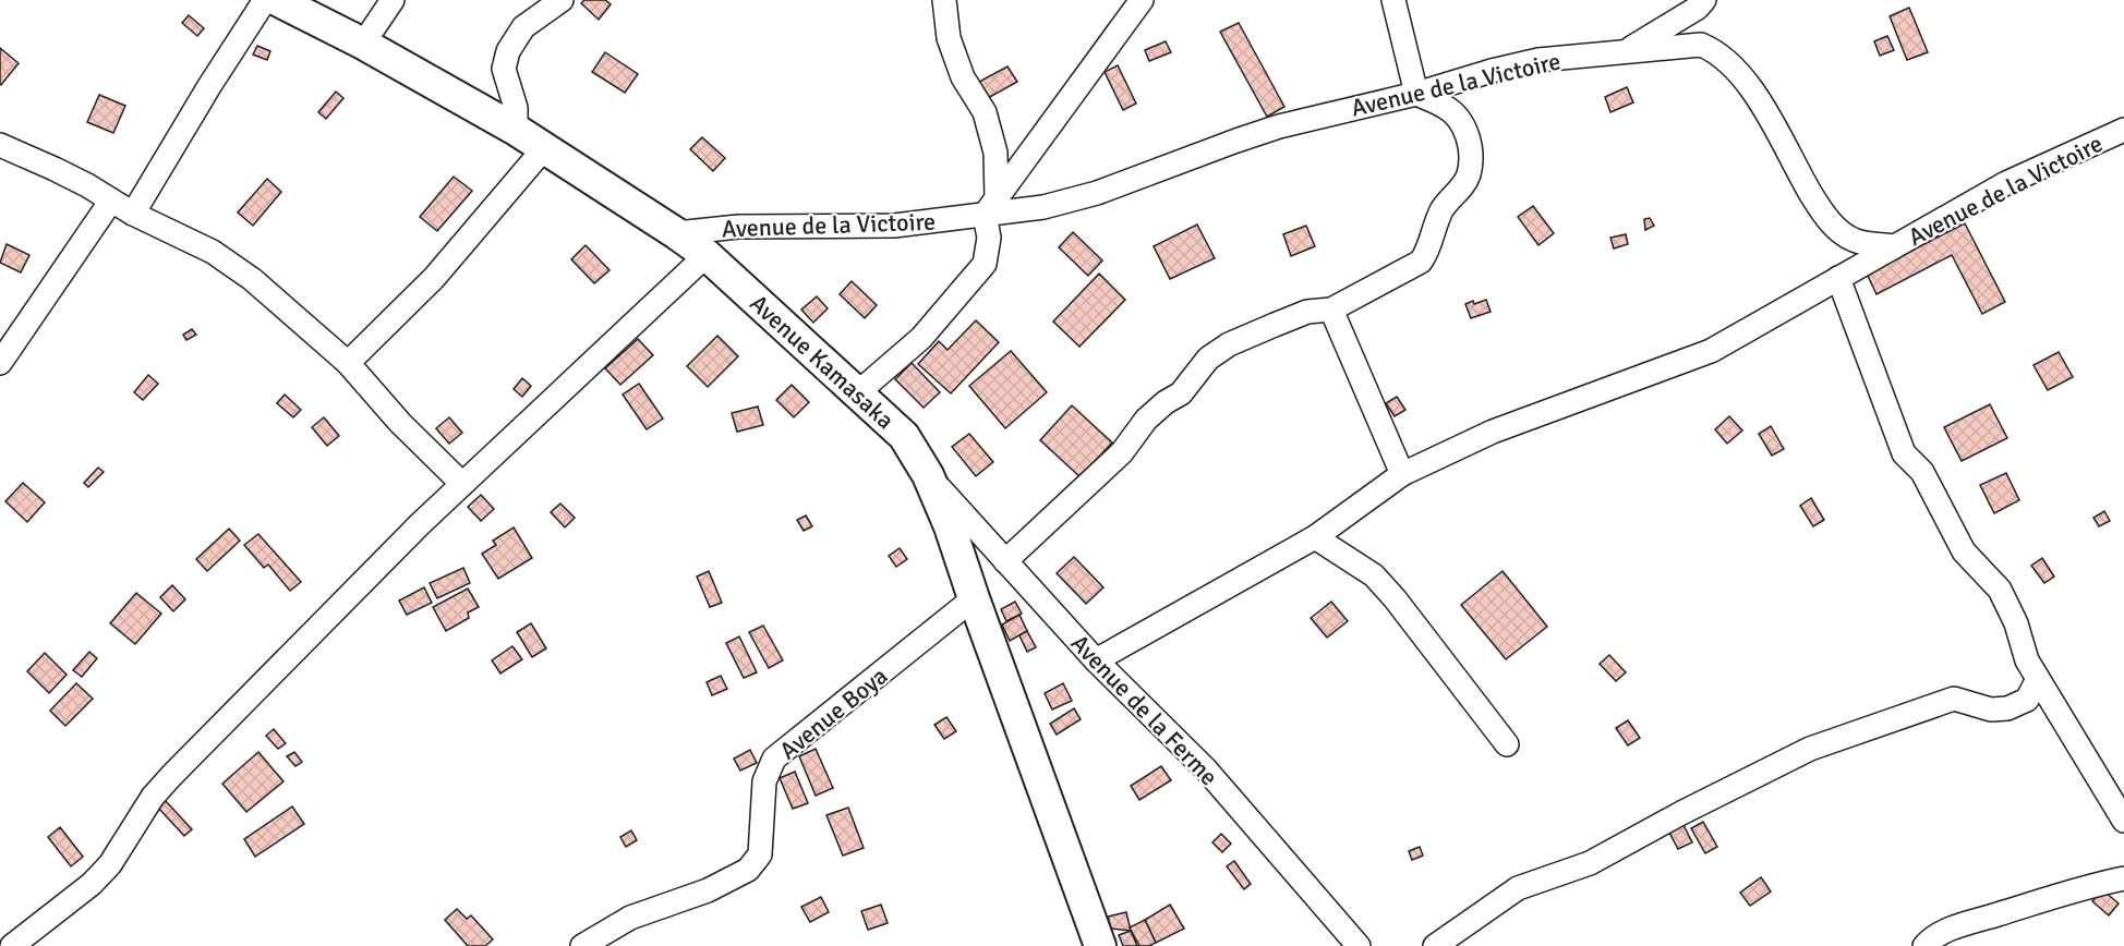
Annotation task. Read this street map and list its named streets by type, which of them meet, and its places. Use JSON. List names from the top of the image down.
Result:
{
  "streets": {
    "street": [
      "Avenue de la Victoire",
      "Avenue Kamasaka",
      "Avenue de la Ferme",
      "Avenue Boya"
    ]
  },
  "crossings": [
    ["Avenue de la Victoire", "Avenue Kamasaka"],
    ["Avenue Kamasaka", "Avenue de la Ferme"],
    ["Avenue Kamasaka", "Avenue Boya"]
  ]
}
